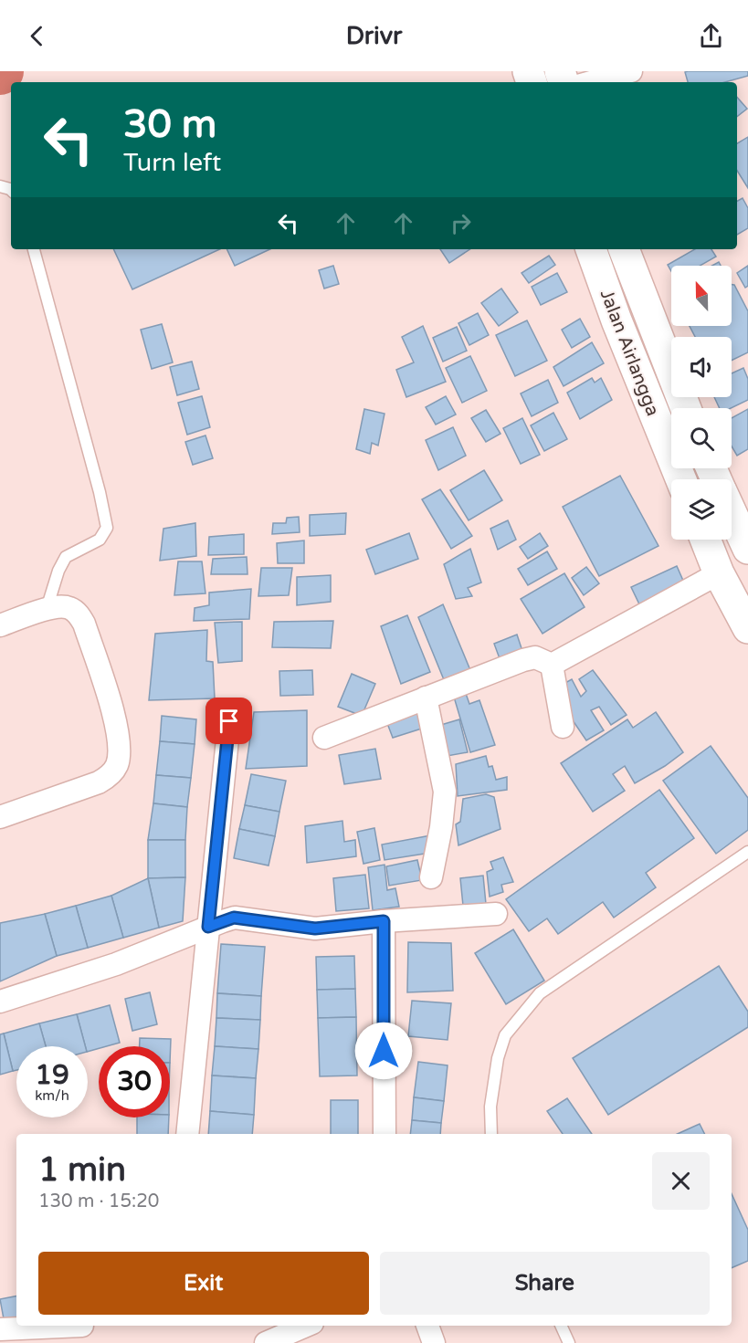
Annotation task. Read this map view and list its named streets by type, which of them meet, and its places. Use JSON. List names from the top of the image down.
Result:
{
  "streets": {
    "main road": ["Jalan Airlangga"]
  },
  "north": "top",
  "page": {
    "header": "Drivr",
    "turn": ["30 m", "Turn left"],
    "speed": "19 km/h",
    "limit": "30",
    "heading": ["1 min", "130 m · 15:20"],
    "buttons": ["Exit", "Share"]
  }
}
